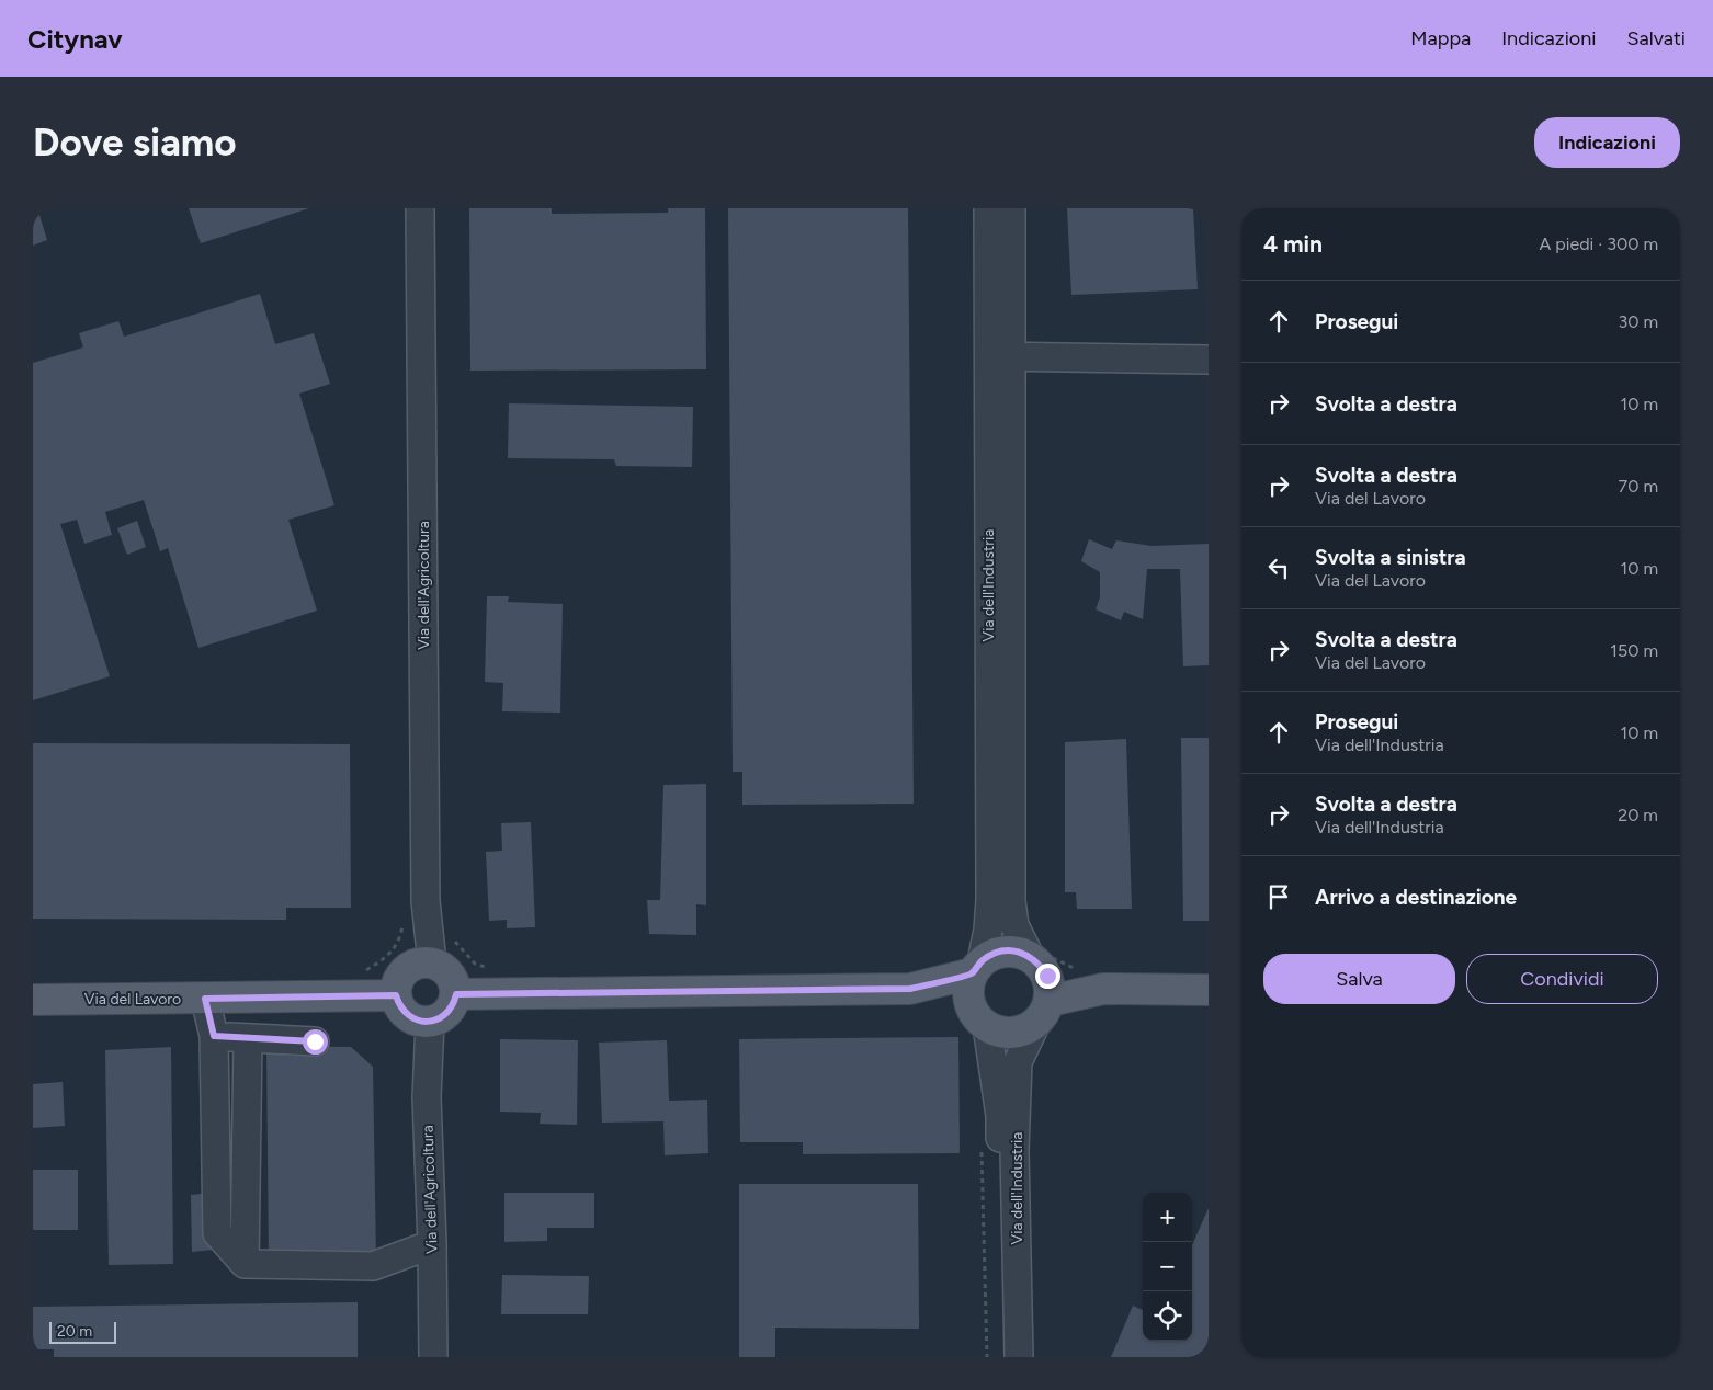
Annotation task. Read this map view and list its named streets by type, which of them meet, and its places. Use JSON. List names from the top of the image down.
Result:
{
  "streets": {
    "main road": ["Via dell'Industria", "Via del Lavoro"],
    "street": ["Via dell'Agricoltura"]
  },
  "crossings": [
    ["Via dell'Agricoltura", "Via del Lavoro"]
  ],
  "scale_bar": "20 m",
  "page": {
    "header": "Citynav",
    "nav": ["Mappa", "Indicazioni", "Salvati"],
    "buttons": [
      "Indicazioni",
      ["Salva", "Condividi"]
    ],
    "title": "Dove siamo",
    "heading": ["4 min", "A piedi · 300 m"],
    "list": [
      ["Prosegui", "30 m"],
      ["Svolta a destra", "10 m"],
      ["Svolta a destra", "Via del Lavoro", "70 m"],
      ["Svolta a sinistra", "Via del Lavoro", "10 m"],
      ["Svolta a destra", "Via del Lavoro", "150 m"],
      ["Prosegui", "Via dell'Industria", "10 m"],
      ["Svolta a destra", "Via dell'Industria", "20 m"],
      "Arrivo a destinazione"
    ],
    "map_buttons": ["+", "−"],
    "scale": "20 m"
  }
}
